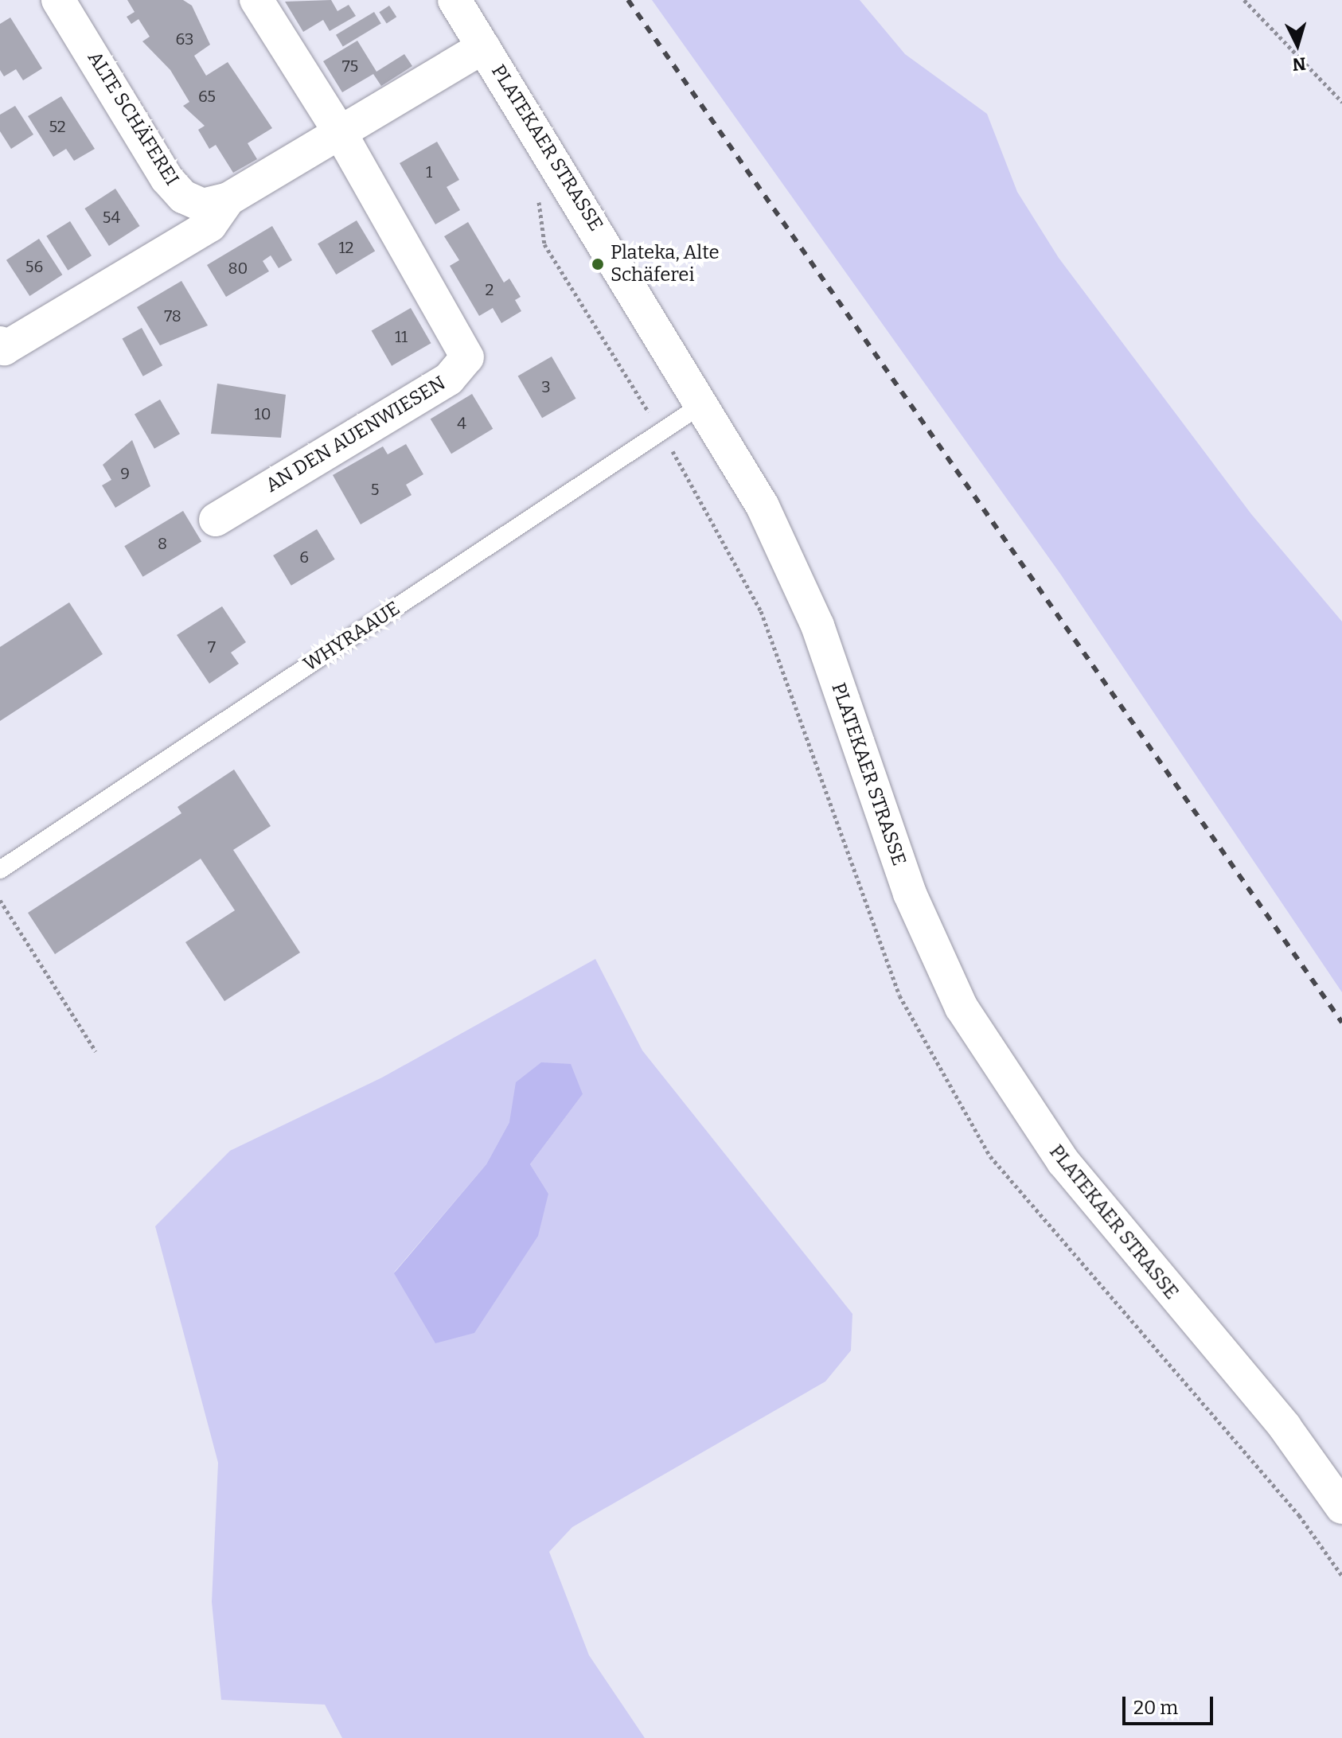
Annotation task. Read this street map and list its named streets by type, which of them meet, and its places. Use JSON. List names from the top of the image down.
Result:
{
  "streets": {
    "street": ["ALTE SCHÄFEREI", "PLATEKAER STRASSE", "AN DEN AUENWIESEN"],
    "lane": ["WHYRAAUE"]
  },
  "crossings": [
    ["ALTE SCHÄFEREI", "PLATEKAER STRASSE"],
    ["ALTE SCHÄFEREI", "AN DEN AUENWIESEN"],
    ["PLATEKAER STRASSE", "WHYRAAUE"]
  ],
  "places": ["Plateka, Alte Schäferei"],
  "house_numbers": [
    "63",
    "75",
    "65",
    "52",
    "1",
    "54",
    "12",
    "56",
    "80",
    "2",
    "78",
    "11",
    "3",
    "10",
    "4",
    "9",
    "5",
    "8",
    "6",
    "7"
  ],
  "scale_bar": "20 m",
  "north": "bottom"
}
